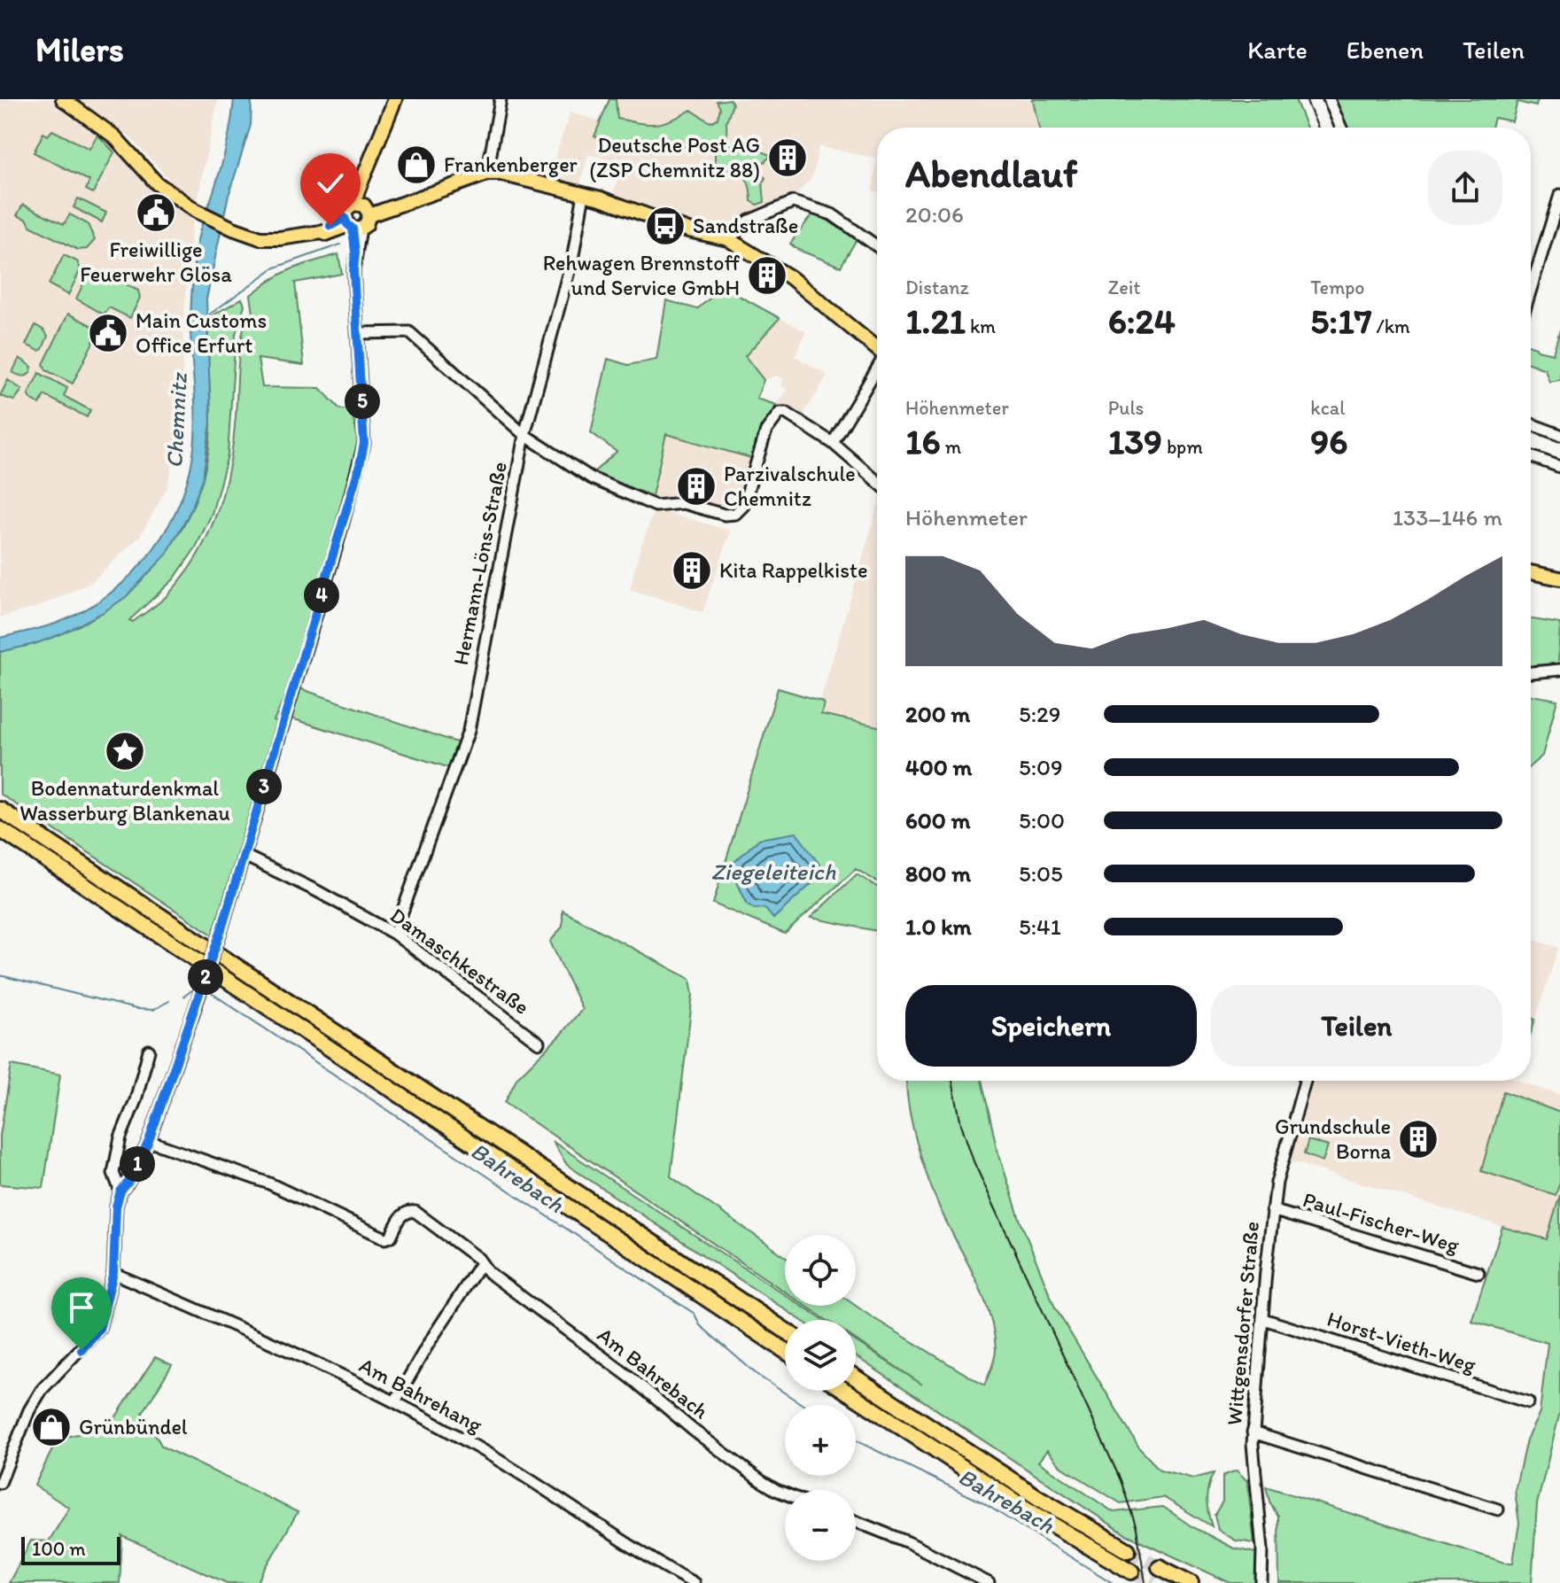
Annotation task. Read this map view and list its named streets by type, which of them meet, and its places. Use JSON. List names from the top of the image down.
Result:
{
  "streets": {
    "street": [
      "Hermann-Löns-Straße",
      "Damaschkestraße",
      "Paul-Fischer-Weg",
      "Wittgensdorfer Straße",
      "Horst-Vieth-Weg",
      "Am Bahrebach",
      "Am Bahrehang"
    ]
  },
  "crossings": [
    ["Hermann-Löns-Straße", "Damaschkestraße"],
    ["Paul-Fischer-Weg", "Wittgensdorfer Straße"],
    ["Wittgensdorfer Straße", "Horst-Vieth-Weg"]
  ],
  "water": ["Chemnitz", "Ziegeleiteich", "Bahrebach"],
  "places": {
    "building": [
      "Deutsche Post AG (ZSP Chemnitz 88)",
      "Rehwagen Brennstoff und Service GmbH",
      "Parzivalschule Chemnitz",
      "Kita Rappelkiste",
      "Grundschule Borna"
    ],
    "shop": ["Frankenberger", "Grünbündel"],
    "public building": ["Freiwillige Feuerwehr Glösa", "Main Customs Office Erfurt"],
    "bus stop": ["Sandstraße"],
    "place": ["Bodennaturdenkmal Wasserburg Blankenau"]
  },
  "scale_bar": "100 m",
  "page": {
    "header": "Milers",
    "nav": ["Karte", "Ebenen", "Teilen"],
    "heading": ["Abendlauf", "20:06"],
    "stats": [
      ["Distanz", "1.21 km"],
      ["Zeit", "6:24"],
      ["Tempo", "5:17 /km"],
      ["Höhenmeter", "16 m"],
      ["Puls", "139 bpm"],
      ["kcal", "96"]
    ],
    "pins": [
      "5",
      "4",
      "3",
      "2",
      "1"
    ],
    "chart": ["Höhenmeter", "133–146 m"],
    "list": [
      {
        "name": "200 m",
        "note": "5:29"
      },
      {
        "name": "400 m",
        "note": "5:09"
      },
      {
        "name": "600 m",
        "note": "5:00"
      },
      {
        "name": "800 m",
        "note": "5:05"
      },
      {
        "name": "1.0 km",
        "note": "5:41"
      }
    ],
    "buttons": ["Speichern", "Teilen"],
    "map_buttons": ["+", "−"],
    "scale": "100 m"
  }
}
